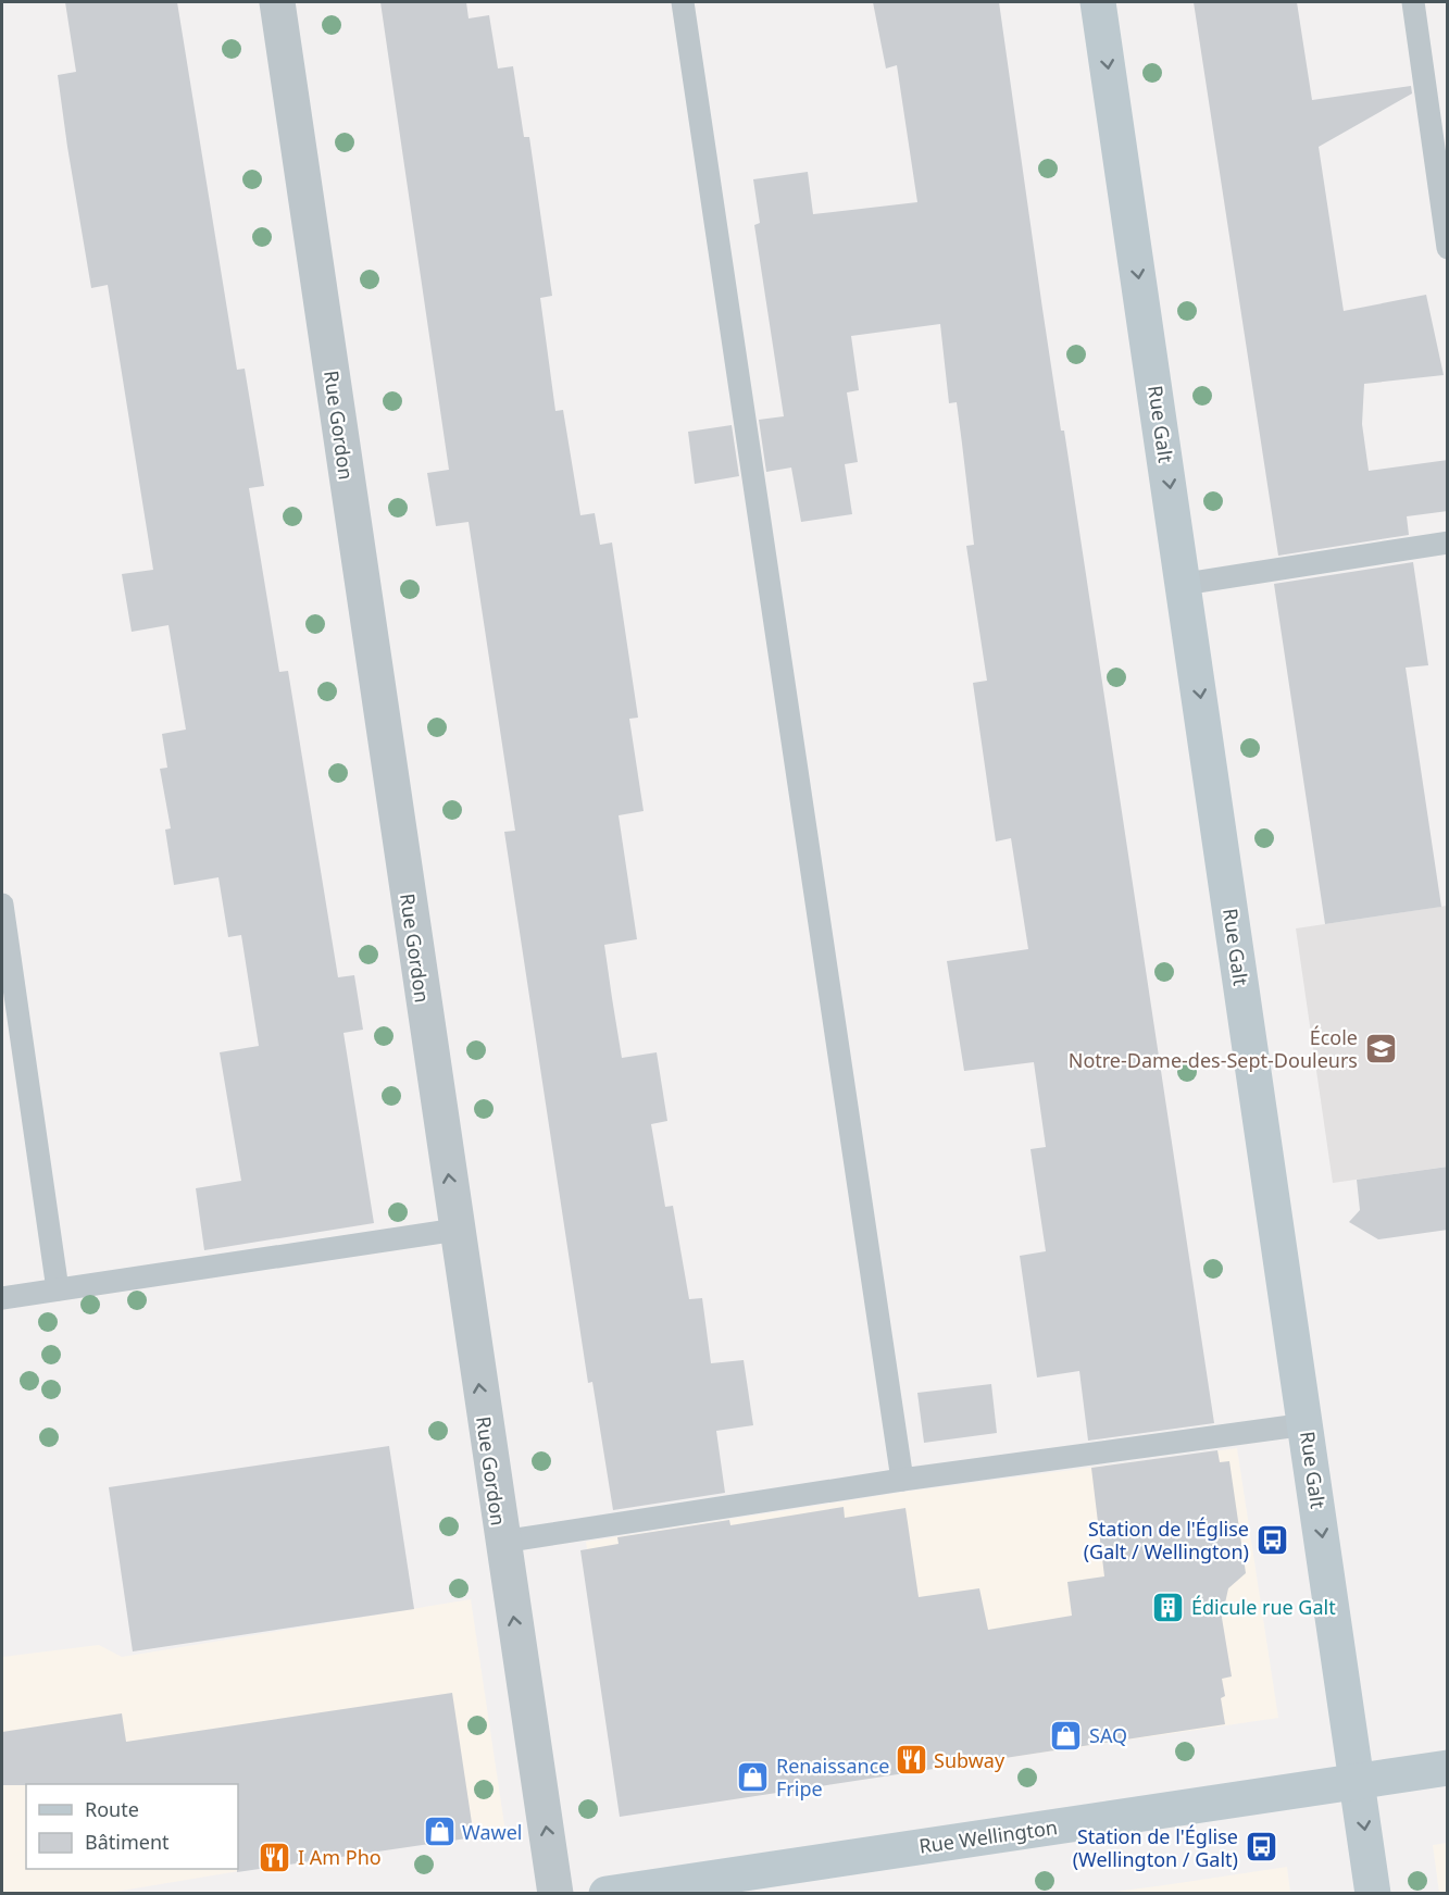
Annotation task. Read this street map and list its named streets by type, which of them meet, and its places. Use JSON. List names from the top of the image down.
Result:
{
  "streets": {
    "main road": ["Rue Galt", "Rue Wellington"],
    "street": ["Rue Gordon"]
  },
  "crossings": [
    ["Rue Galt", "Rue Wellington"]
  ],
  "one_way": ["Rue Galt", "Rue Gordon"],
  "places": {
    "school or university": ["École Notre-Dame-des-Sept-Douleurs"],
    "bus stop": ["Station de l'Église (Galt / Wellington)", "Station de l'Église (Wellington / Galt)"],
    "building": ["Édicule rue Galt"],
    "shop": ["SAQ", "Renaissance Fripe", "Wawel"],
    "restaurant": ["Subway", "I Am Pho"]
  },
  "legend": ["Route", "Bâtiment"]
}
